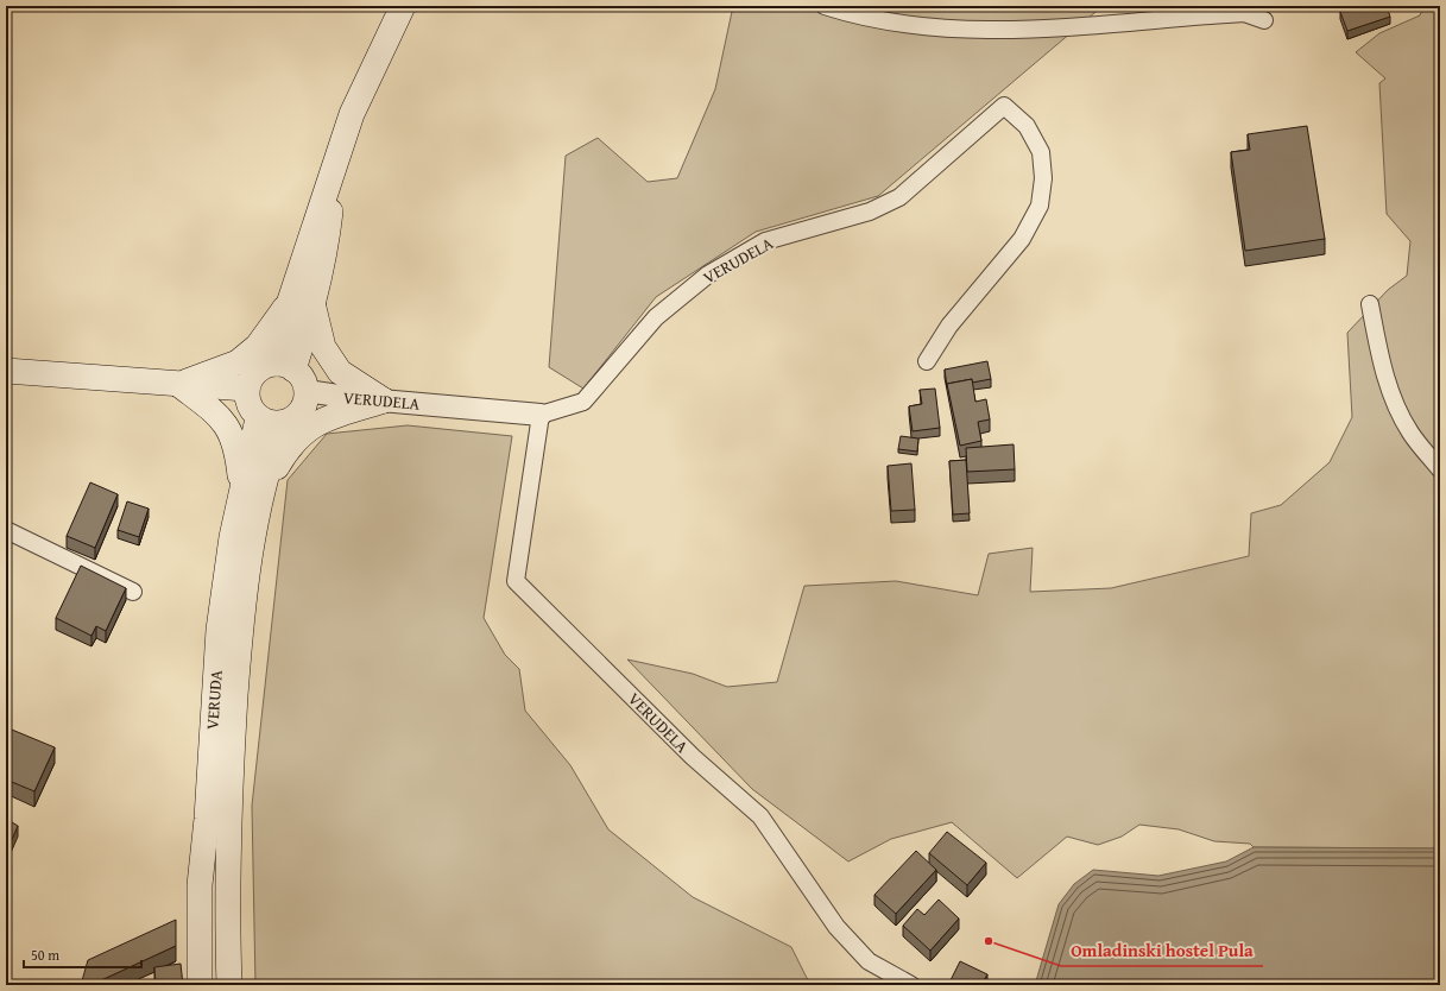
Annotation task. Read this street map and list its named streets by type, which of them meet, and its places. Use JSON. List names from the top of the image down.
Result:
{
  "streets": {
    "main road": ["VERUDA"],
    "street": ["VERUDELA"]
  },
  "crossings": [
    ["VERUDELA", "VERUDA"]
  ],
  "places": ["Omladinski hostel Pula"],
  "scale_bar": "50 m"
}
